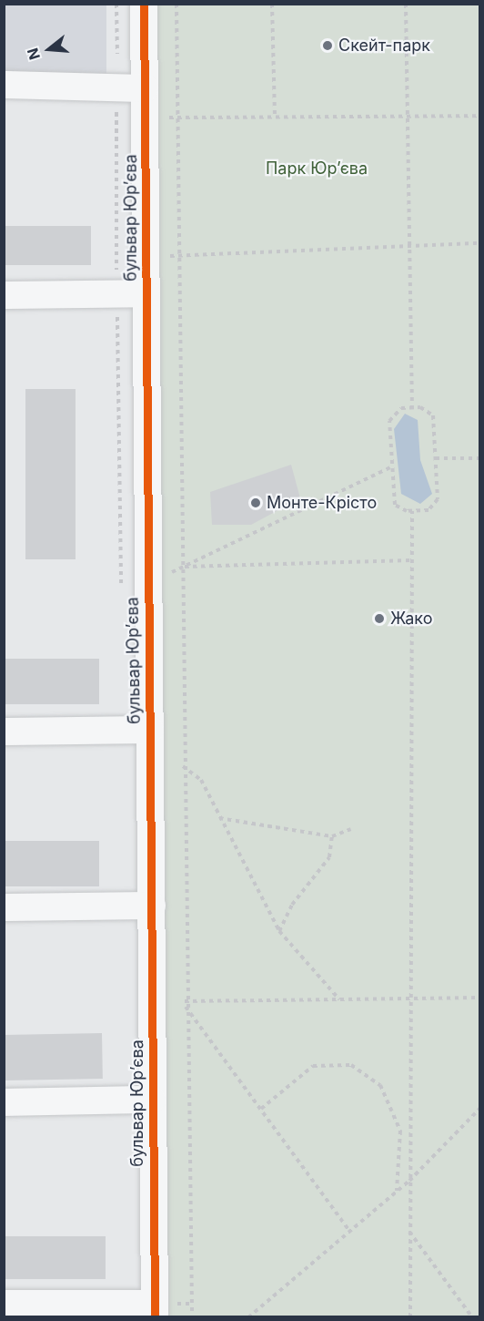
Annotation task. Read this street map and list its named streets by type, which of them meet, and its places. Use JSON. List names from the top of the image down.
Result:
{
  "streets": {
    "street": ["бульвар Юрʼєва"]
  },
  "parks": ["Парк Юр’єва"],
  "places": ["Скейт-парк", "Монте-Крісто", "Жако"],
  "north": "left"
}
